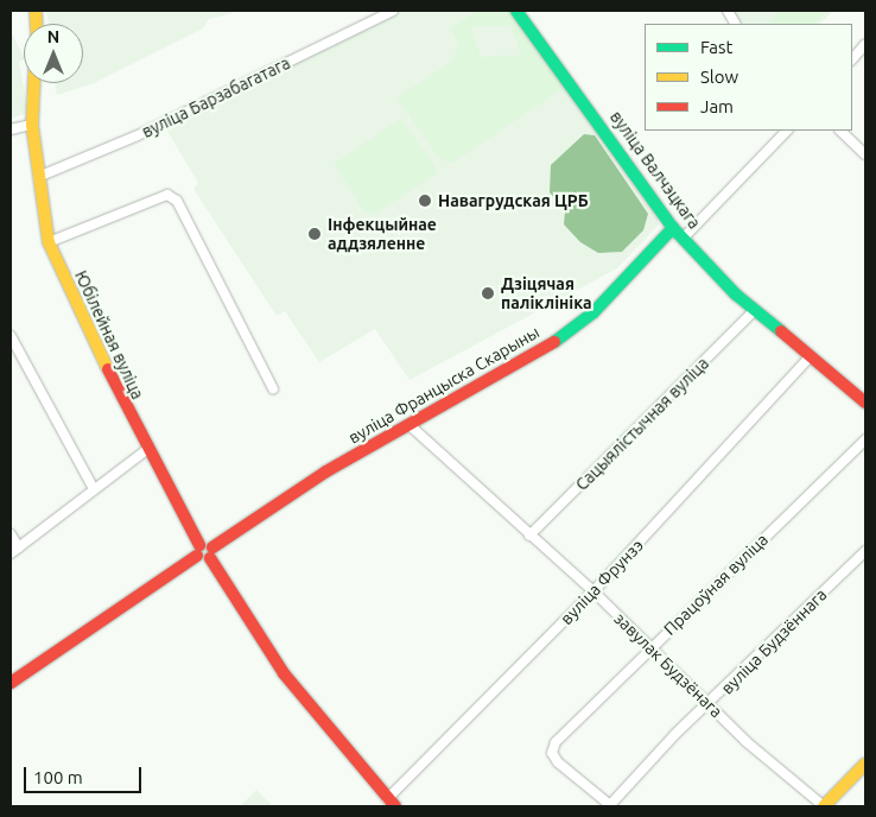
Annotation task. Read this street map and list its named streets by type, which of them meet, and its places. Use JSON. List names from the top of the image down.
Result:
{
  "streets": {
    "street": [
      "вуліца Барзабагатага",
      "вуліца Валчэцкага",
      "Юбілейная вуліца",
      "вуліца Францыска Скарыны",
      "Сацыялістычная вуліца",
      "вуліца Фрунзэ",
      "Працоўная вуліца",
      "вуліца Будзённага",
      "завулак Будзёнага"
    ]
  },
  "crossings": [
    ["вуліца Барзабагатага", "Юбілейная вуліца"],
    ["вуліца Валчэцкага", "вуліца Францыска Скарыны"],
    ["вуліца Валчэцкага", "Сацыялістычная вуліца"],
    ["вуліца Валчэцкага", "вуліца Фрунзэ"],
    ["Юбілейная вуліца", "вуліца Францыска Скарыны"],
    ["Юбілейная вуліца", "вуліца Фрунзэ"],
    ["вуліца Францыска Скарыны", "завулак Будзёнага"],
    ["Сацыялістычная вуліца", "завулак Будзёнага"],
    ["вуліца Фрунзэ", "завулак Будзёнага"],
    ["Працоўная вуліца", "вуліца Будзённага"],
    ["Працоўная вуліца", "завулак Будзёнага"],
    ["вуліца Будзённага", "завулак Будзёнага"]
  ],
  "places": ["Навагрудская ЦРБ", "Інфекцыйнае аддзяленне", "Дзіцячая паліклініка"],
  "legend": ["Fast", "Slow", "Jam"],
  "scale_bar": "100 m",
  "north": "top"
}
